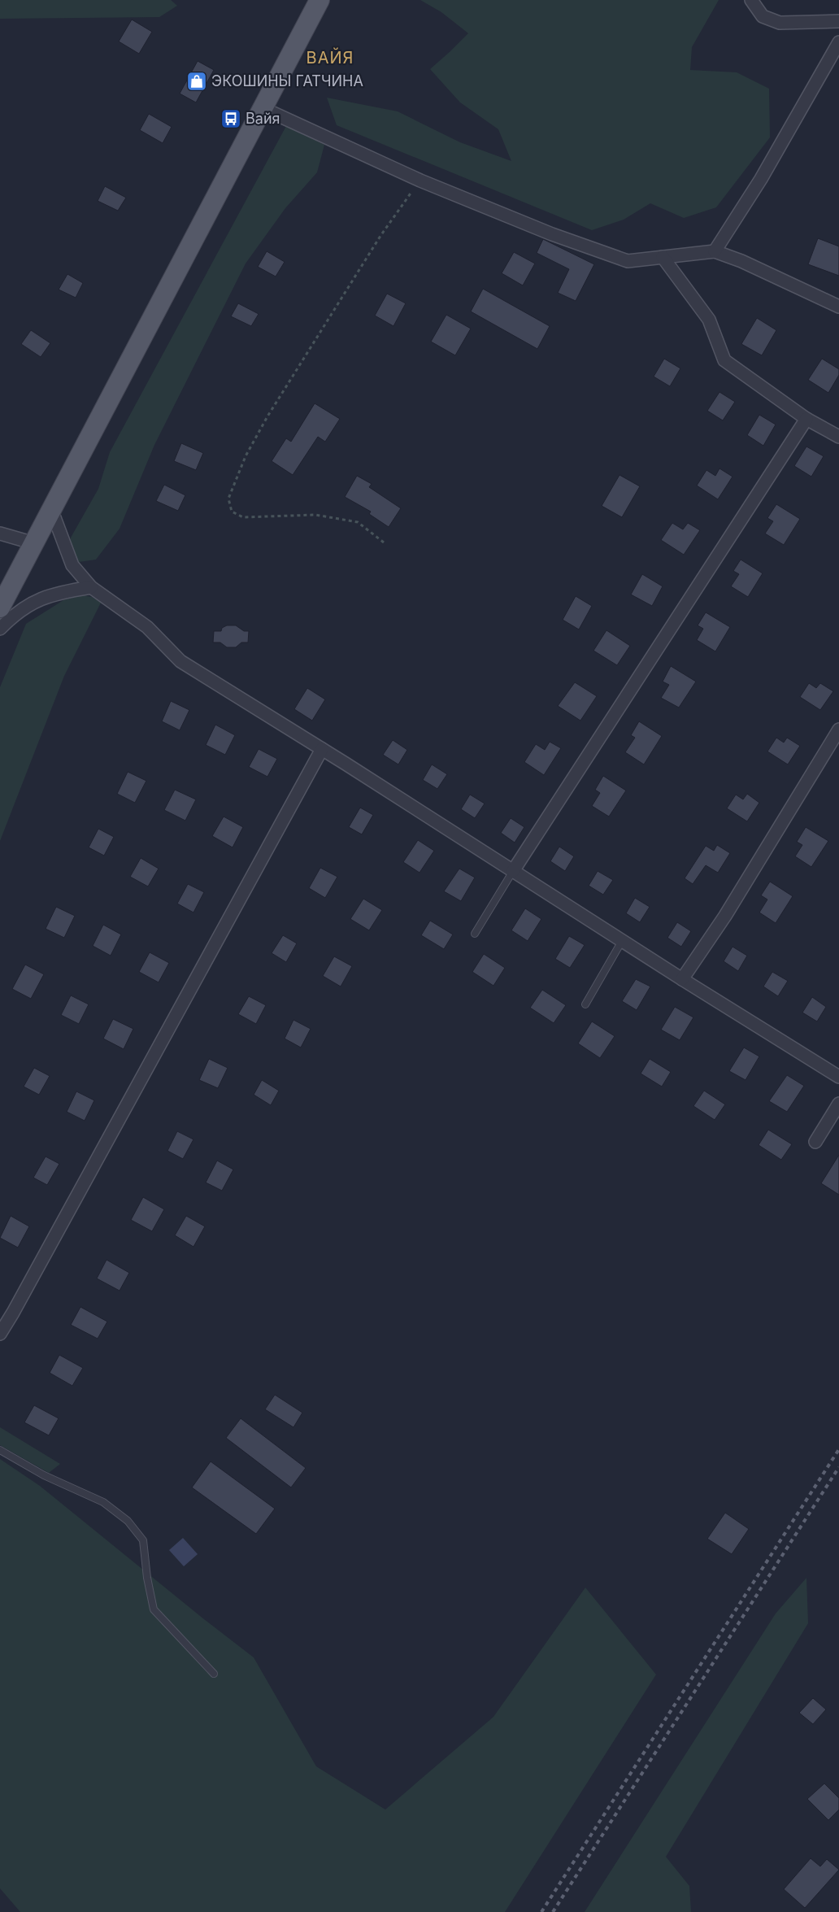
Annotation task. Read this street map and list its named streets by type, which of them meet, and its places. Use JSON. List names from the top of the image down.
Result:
{
  "districts": ["ВАЙЯ"],
  "places": {
    "shop": ["ЭКОШИНЫ ГАТЧИНА"],
    "bus stop": ["Вайя"]
  }
}
